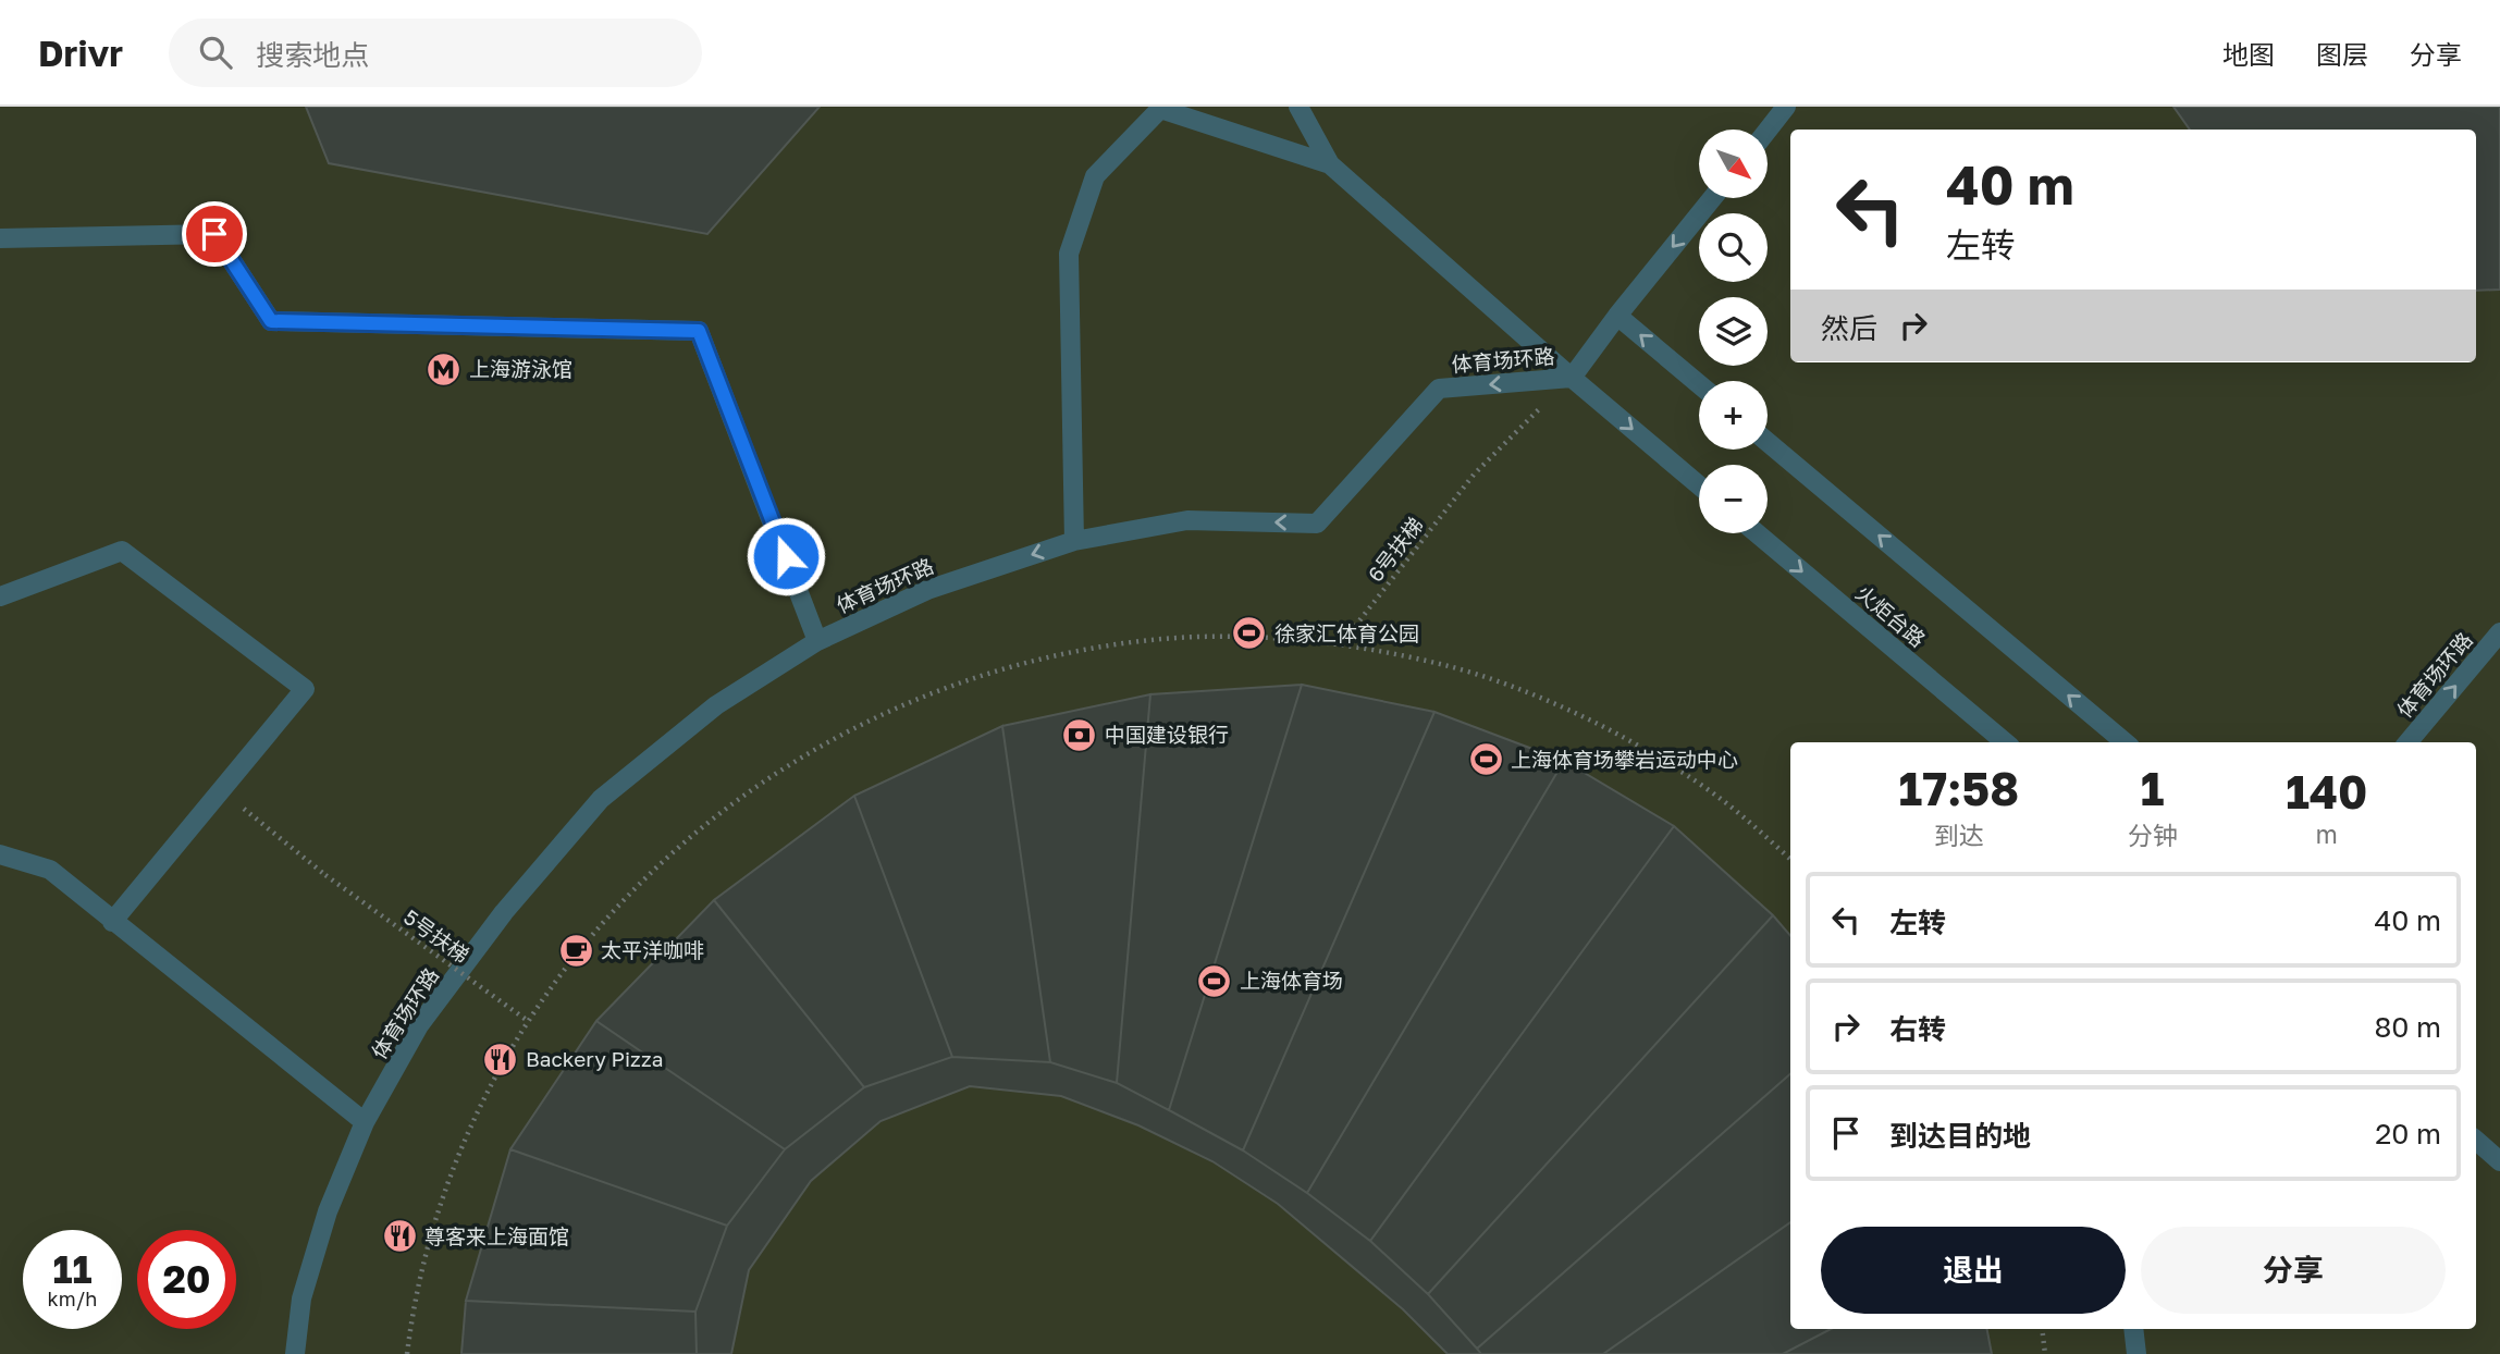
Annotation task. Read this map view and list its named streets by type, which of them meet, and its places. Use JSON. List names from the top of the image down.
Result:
{
  "streets": {
    "lane": ["体育场环路", "火炬台路"],
    "path": ["6号扶梯", "5号扶梯"]
  },
  "crossings": [
    ["体育场环路", "6号扶梯"]
  ],
  "places": {
    "metro station": ["上海游泳馆"],
    "sports": ["徐家汇体育公园", "上海体育场攀岩运动中心", "上海体育场"],
    "bank": ["中国建设银行"],
    "cafe": ["太平洋咖啡"],
    "restaurant": ["Backery Pizza", "尊客来上海面馆"]
  },
  "north": "bottom right",
  "page": {
    "header": "Drivr",
    "search": "搜索地点",
    "nav": ["地图", "图层", "分享"],
    "map_buttons": ["+", "−"],
    "turn": ["40 m", "左转"],
    "then": "然后",
    "eta": [
      "17:58",
      "到达",
      "1",
      "分钟",
      "140",
      "m"
    ],
    "list": [
      {
        "name": "左转",
        "value": "40 m"
      },
      {
        "name": "右转",
        "value": "80 m"
      },
      {
        "name": "到达目的地",
        "value": "20 m"
      }
    ],
    "buttons": ["退出", "分享"],
    "speed": "11 km/h",
    "limit": "20"
  }
}
